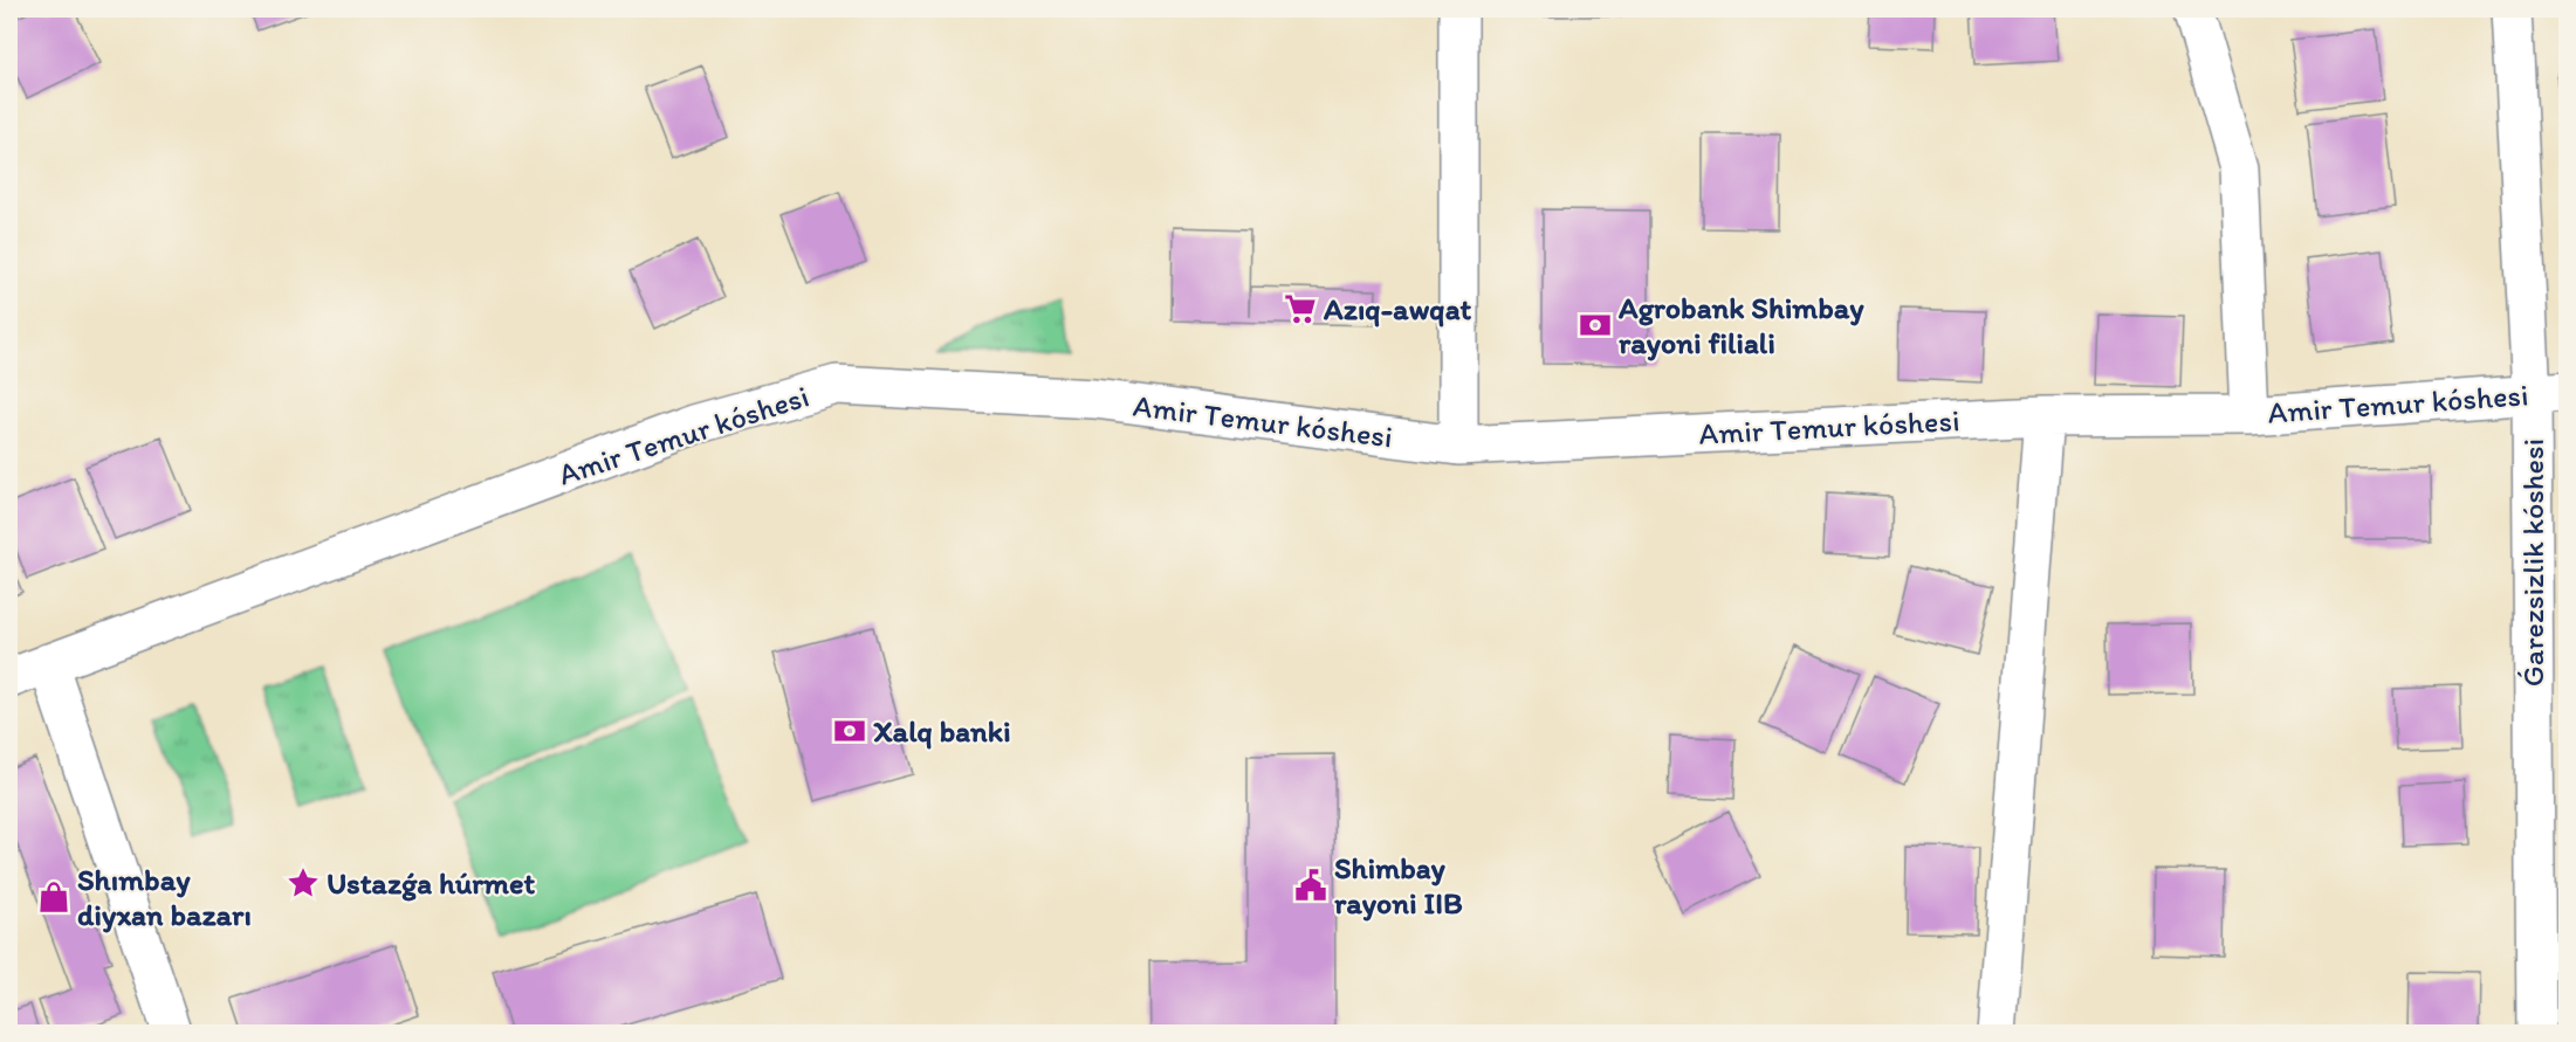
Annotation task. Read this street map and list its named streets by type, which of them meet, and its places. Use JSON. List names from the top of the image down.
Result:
{
  "streets": {
    "street": ["Amir Temur kóshesi", "Ǵarezsizlik kóshesi"]
  },
  "crossings": [
    ["Amir Temur kóshesi", "Ǵarezsizlik kóshesi"]
  ],
  "places": {
    "supermarket": ["Azıq-awqat"],
    "bank": ["Agrobank Shimbay rayoni filiali", "Xalq banki"],
    "place": ["Ustazǵa húrmet"],
    "public building": ["Shimbay rayoni IIB"],
    "shop": ["Shımbay diyxan bazarı"]
  }
}
